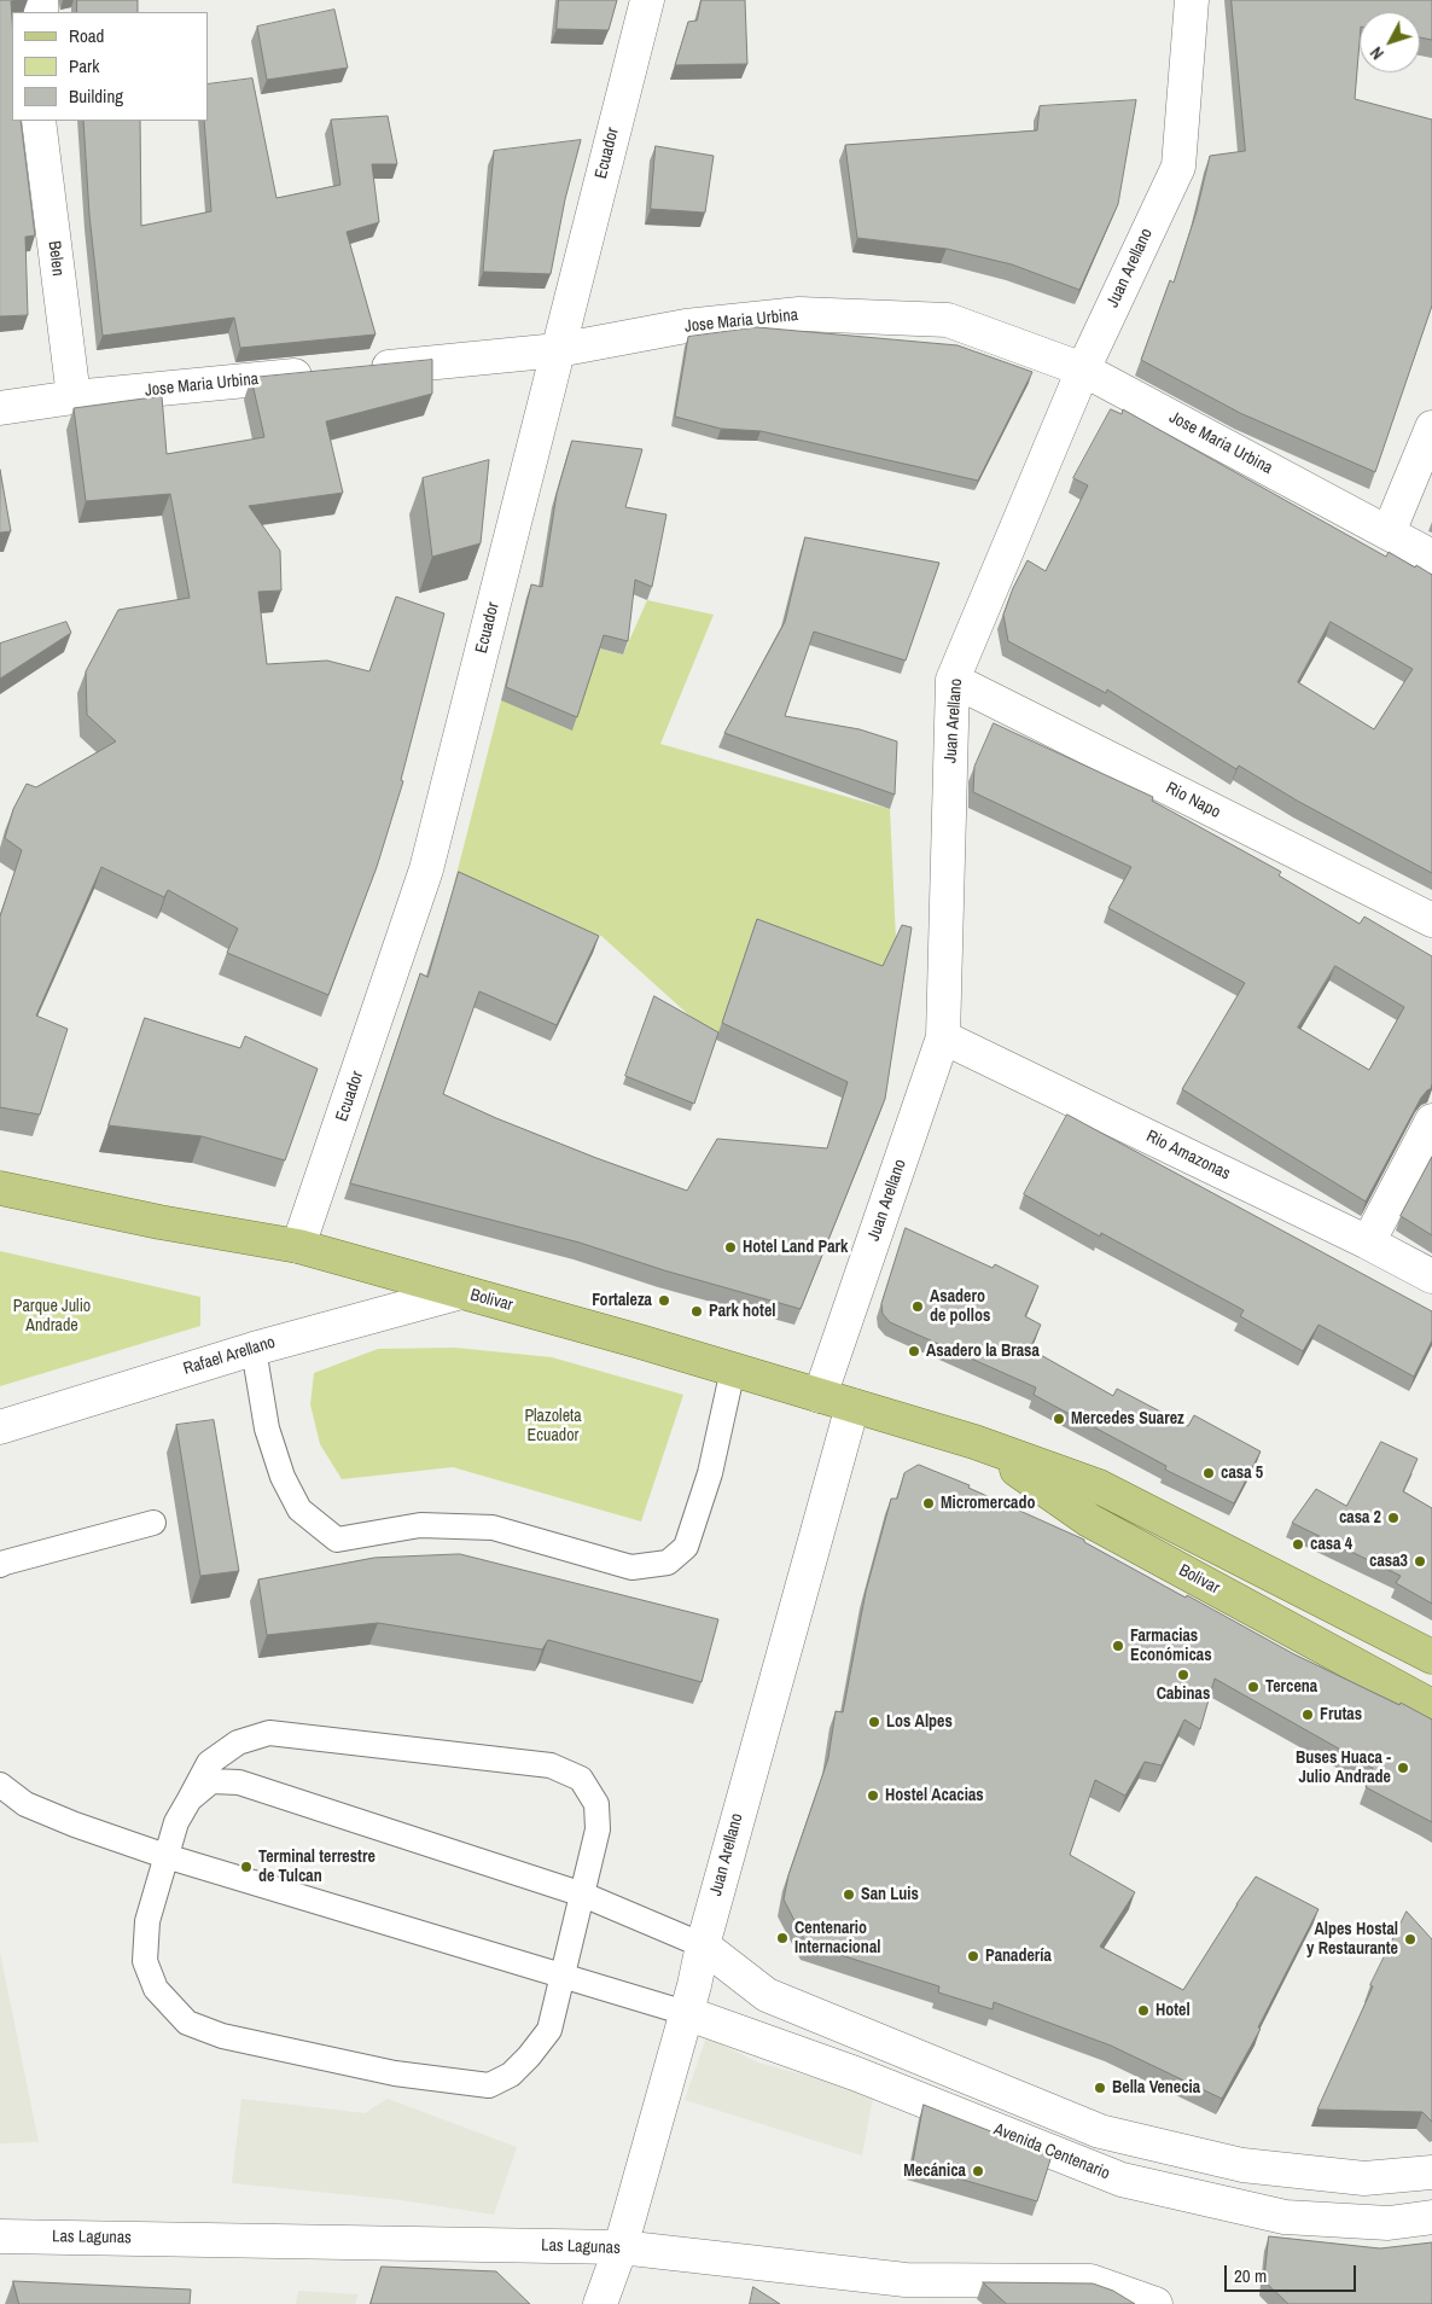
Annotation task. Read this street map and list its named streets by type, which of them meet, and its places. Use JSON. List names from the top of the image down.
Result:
{
  "streets": {
    "main road": ["Bolivar"],
    "street": [
      "Ecuador",
      "Belen",
      "Juan Arellano",
      "Jose Maria Urbina",
      "Rio Napo",
      "Rio Amazonas",
      "Rafael Arellano",
      "Avenida Centenario",
      "Las Lagunas"
    ]
  },
  "crossings": [
    ["Ecuador", "Jose Maria Urbina"],
    ["Ecuador", "Bolivar"],
    ["Belen", "Jose Maria Urbina"],
    ["Juan Arellano", "Jose Maria Urbina"],
    ["Juan Arellano", "Rio Napo"],
    ["Juan Arellano", "Rio Amazonas"],
    ["Juan Arellano", "Bolivar"],
    ["Juan Arellano", "Avenida Centenario"],
    ["Juan Arellano", "Las Lagunas"],
    ["Bolivar", "Rafael Arellano"]
  ],
  "parks": ["Parque Julio Andrade", "Plazoleta Ecuador"],
  "places": [
    "Hotel Land Park",
    "Fortaleza",
    "Asadero de pollos",
    "Park hotel",
    "Asadero la Brasa",
    "Mercedes Suarez",
    "casa 5",
    "Micromercado",
    "casa 2",
    "casa 4",
    "casa3",
    "Farmacias Económicas",
    "Cabinas",
    "Tercena",
    "Frutas",
    "Los Alpes",
    "Buses Huaca - Julio Andrade",
    "Hostel Acacias",
    "Terminal terrestre de Tulcan",
    "San Luis",
    "Centenario Internacional",
    "Alpes Hostal y Restaurante",
    "Panadería",
    "Hotel",
    "Bella Venecia",
    "Mecánica"
  ],
  "legend": ["Road", "Park", "Building"],
  "scale_bar": "20 m",
  "north": "bottom left"
}
